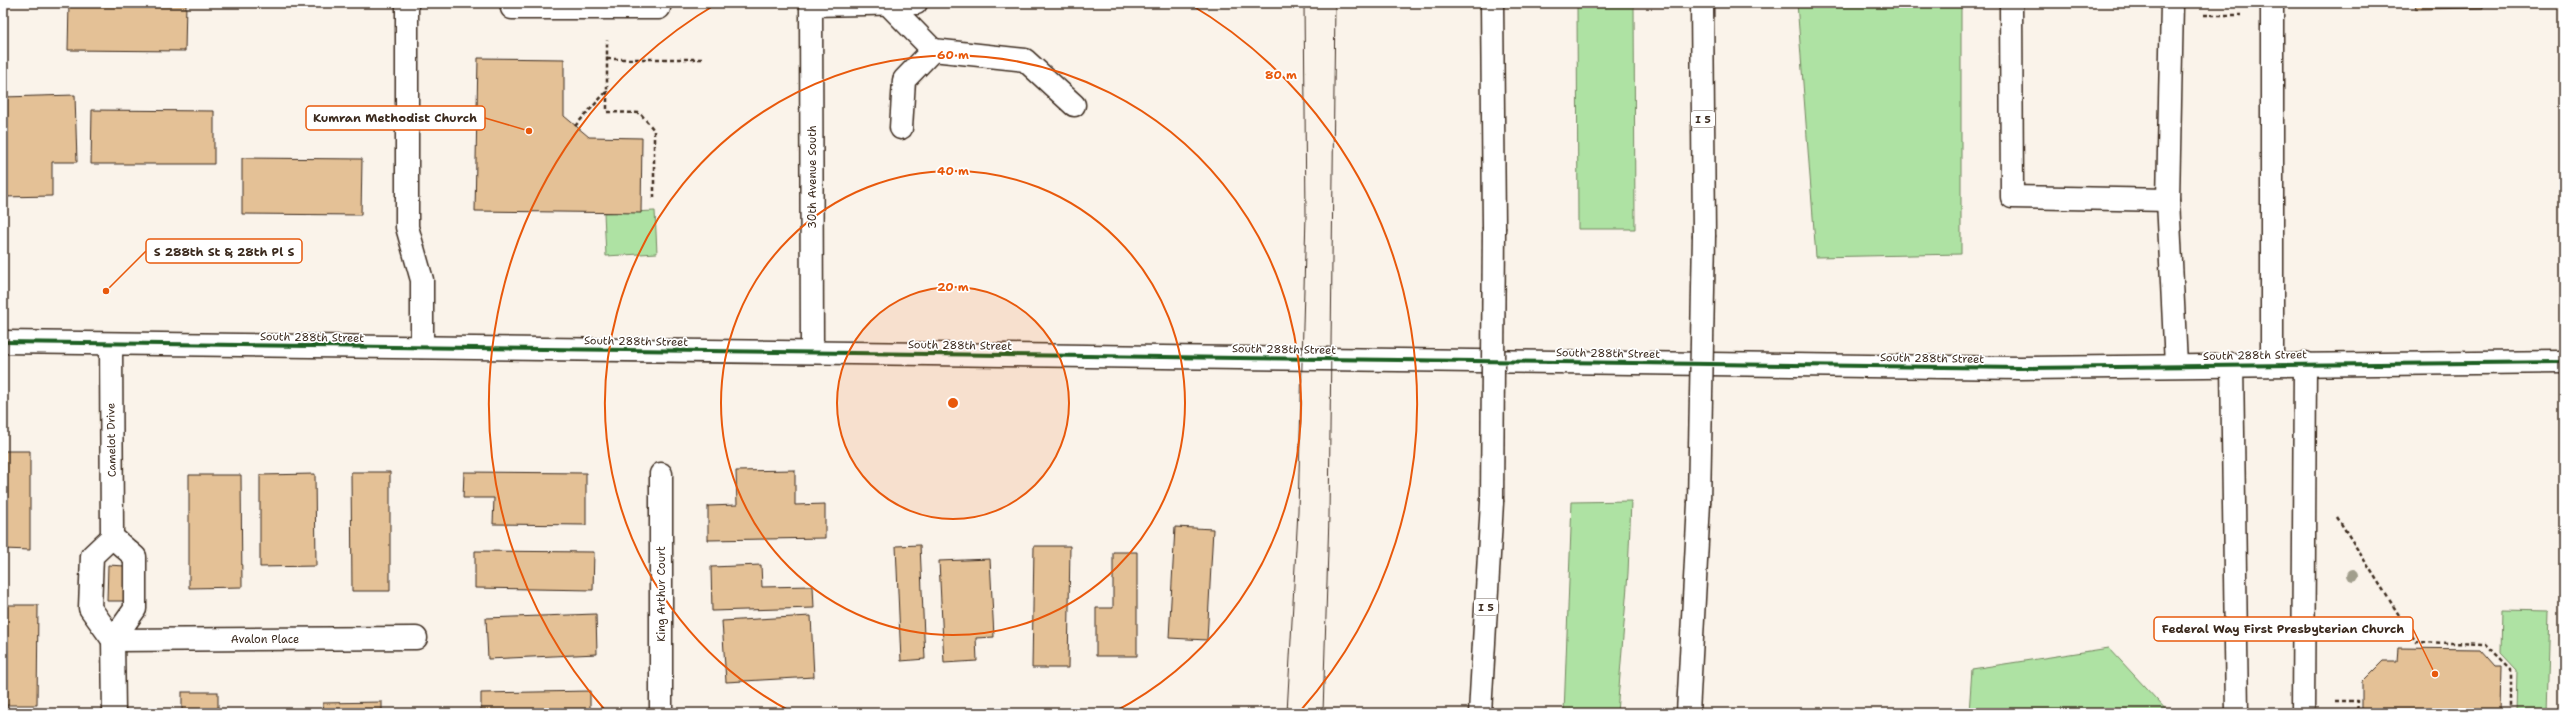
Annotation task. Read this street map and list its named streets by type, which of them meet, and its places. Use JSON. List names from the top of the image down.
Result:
{
  "streets": {
    "main road": [
      "I 5",
      "30th Avenue South",
      "South 288th Street",
      "Camelot Drive",
      "King Arthur Court",
      "Avalon Place"
    ]
  },
  "crossings": [
    ["30th Avenue South", "South 288th Street"],
    ["South 288th Street", "Camelot Drive"]
  ],
  "places": ["Kumran Methodist Church", "S 288th St & 28th Pl S", "Federal Way First Presbyterian Church"],
  "rings": [
    "60 m",
    "80 m",
    "40 m",
    "20 m"
  ]
}
